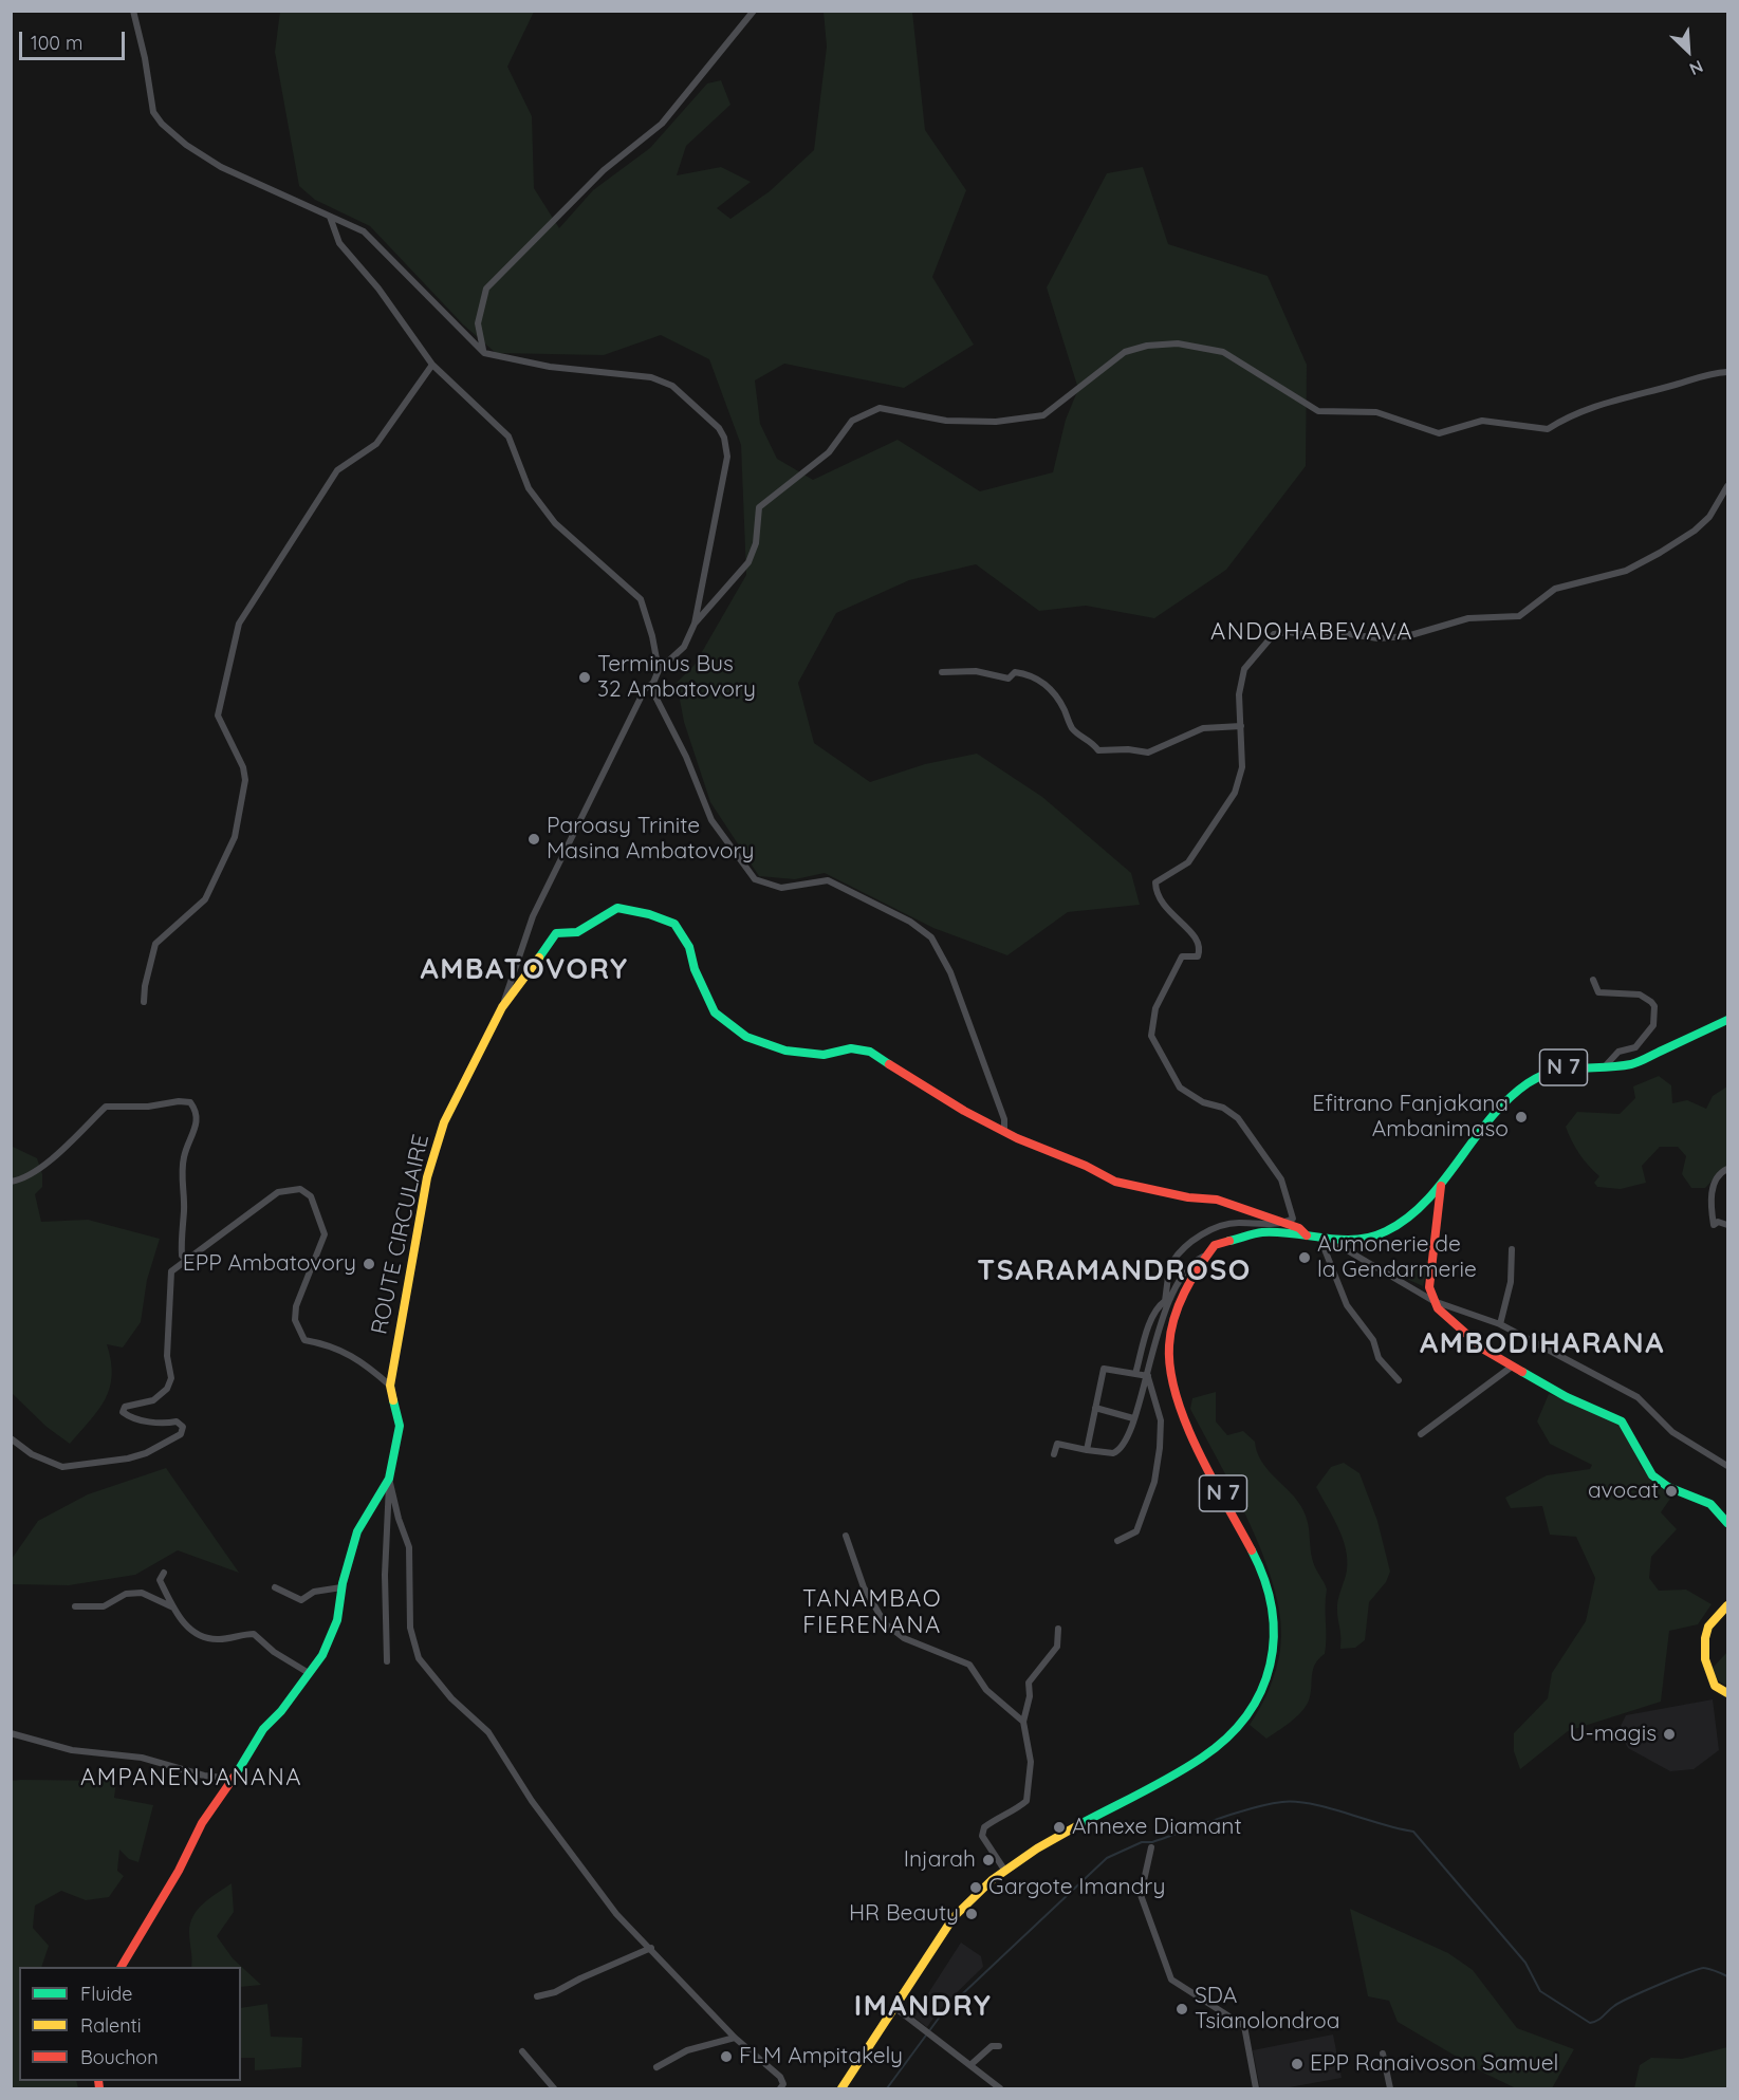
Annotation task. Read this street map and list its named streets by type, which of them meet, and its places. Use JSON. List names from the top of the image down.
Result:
{
  "streets": {
    "street": ["N 7", "ROUTE CIRCULAIRE"]
  },
  "districts": [
    "ANDOHABEVAVA",
    "AMBATOVORY",
    "TSARAMANDROSO",
    "AMBODIHARANA",
    "TANAMBAO FIERENANA",
    "AMPANENJANANA",
    "IMANDRY"
  ],
  "places": [
    "Terminus Bus 32 Ambatovory",
    "Paroasy Trinite Masina Ambatovory",
    "Efitrano Fanjakana Ambanimaso",
    "Aumonerie de la Gendarmerie",
    "EPP Ambatovory",
    "avocat",
    "U-magis",
    "Annexe Diamant",
    "Injarah",
    "Gargote Imandry",
    "HR Beauty",
    "SDA Tsianolondroa",
    "FLM Ampitakely",
    "EPP Ranaivoson Samuel"
  ],
  "legend": ["Fluide", "Ralenti", "Bouchon"],
  "scale_bar": "100 m",
  "north": "bottom right"
}
